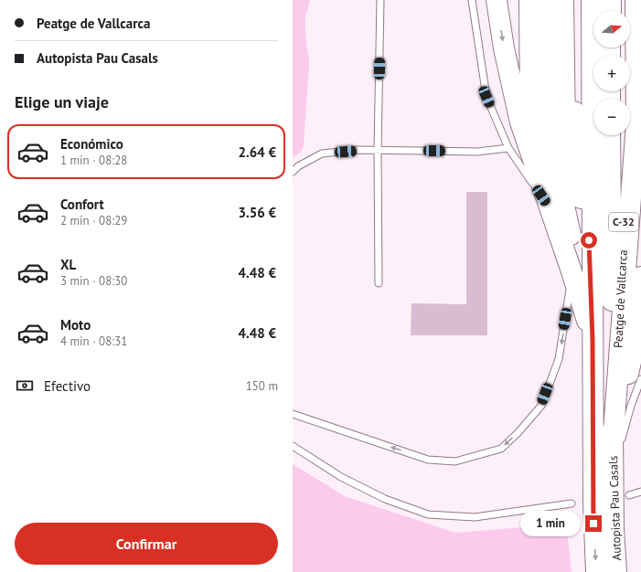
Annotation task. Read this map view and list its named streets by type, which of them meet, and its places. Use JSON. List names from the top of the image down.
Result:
{
  "streets": {
    "highway": ["C-32", "Peatge de Vallcarca", "Autopista Pau Casals"]
  },
  "crossings": [
    ["Peatge de Vallcarca", "Autopista Pau Casals"]
  ],
  "north": "right",
  "page": {
    "banner": ["Peatge de Vallcarca", "Autopista Pau Casals"],
    "map_buttons": ["+", "−"],
    "heading": "Elige un viaje",
    "list": [
      {
        "name": "Económico",
        "note": "1 min · 08:28",
        "value": "2.64 €"
      },
      {
        "name": "Confort",
        "note": "2 min · 08:29",
        "value": "3.56 €"
      },
      {
        "name": "XL",
        "note": "3 min · 08:30",
        "value": "4.48 €"
      },
      {
        "name": "Moto",
        "note": "4 min · 08:31",
        "value": "4.48 €"
      }
    ],
    "pay": ["Efectivo", "150 m"],
    "bubble": "1 min",
    "buttons": "Confirmar"
  }
}
